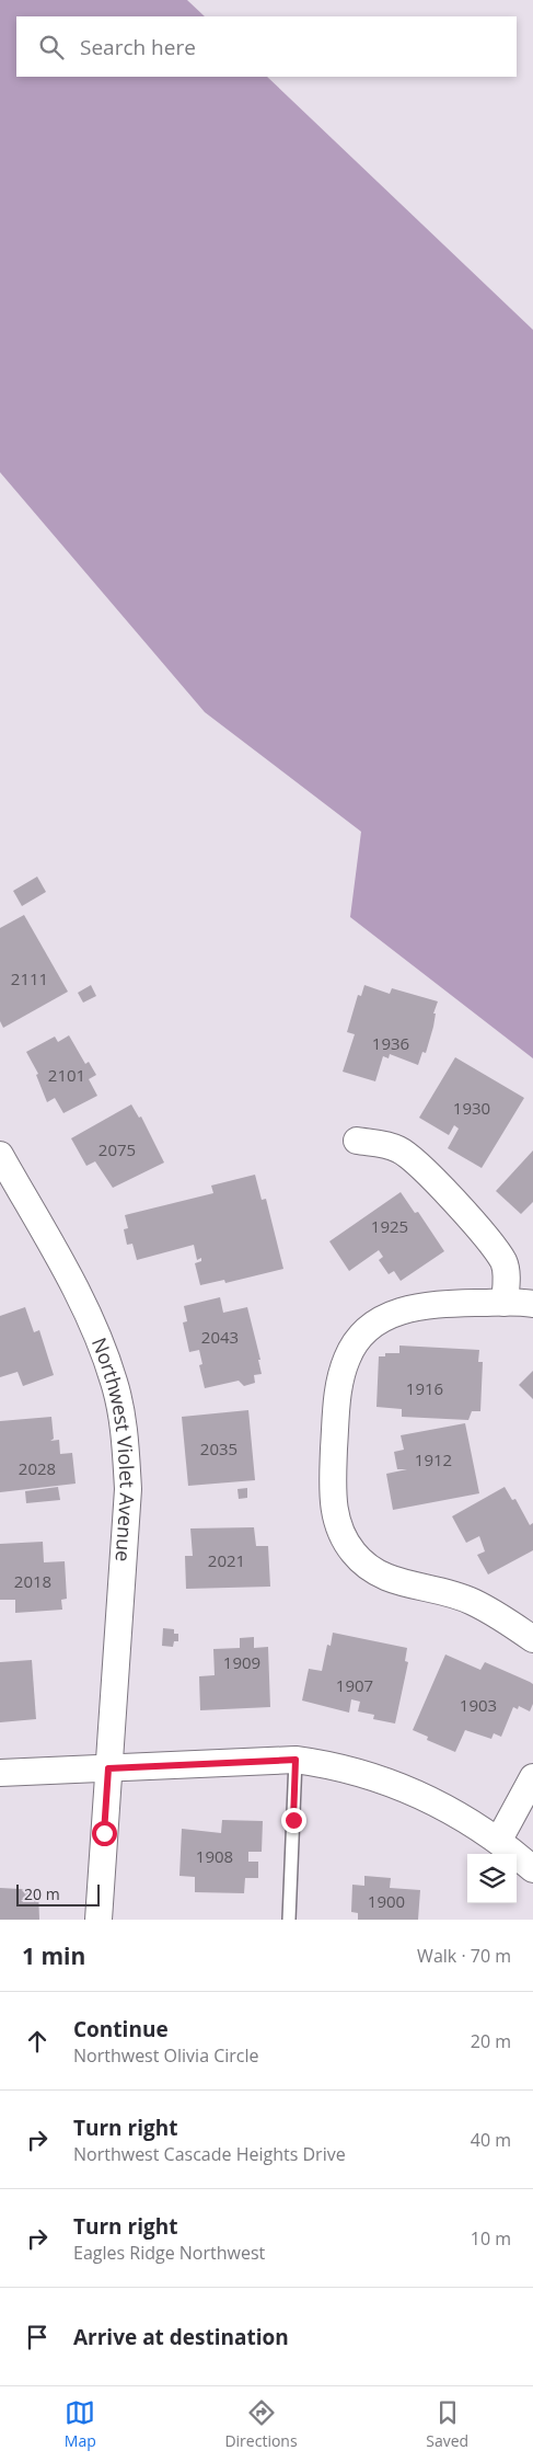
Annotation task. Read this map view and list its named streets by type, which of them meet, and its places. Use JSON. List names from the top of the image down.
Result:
{
  "streets": {
    "street": ["Northwest Violet Avenue"]
  },
  "house_numbers": [
    "2111",
    "1936",
    "2101",
    "1930",
    "2075",
    "1925",
    "2043",
    "1916",
    "2035",
    "1912",
    "2028",
    "2021",
    "2018",
    "1909",
    "1907",
    "1903",
    "1908",
    "1900"
  ],
  "scale_bar": "20 m",
  "page": {
    "search": "Search here",
    "scale": "20 m",
    "heading": ["1 min", "Walk · 70 m"],
    "list": [
      ["Continue", "Northwest Olivia Circle", "20 m"],
      ["Turn right", "Northwest Cascade Heights Drive", "40 m"],
      ["Turn right", "Eagles Ridge Northwest", "10 m"],
      "Arrive at destination"
    ],
    "nav": ["Map", "Directions", "Saved"]
  }
}
